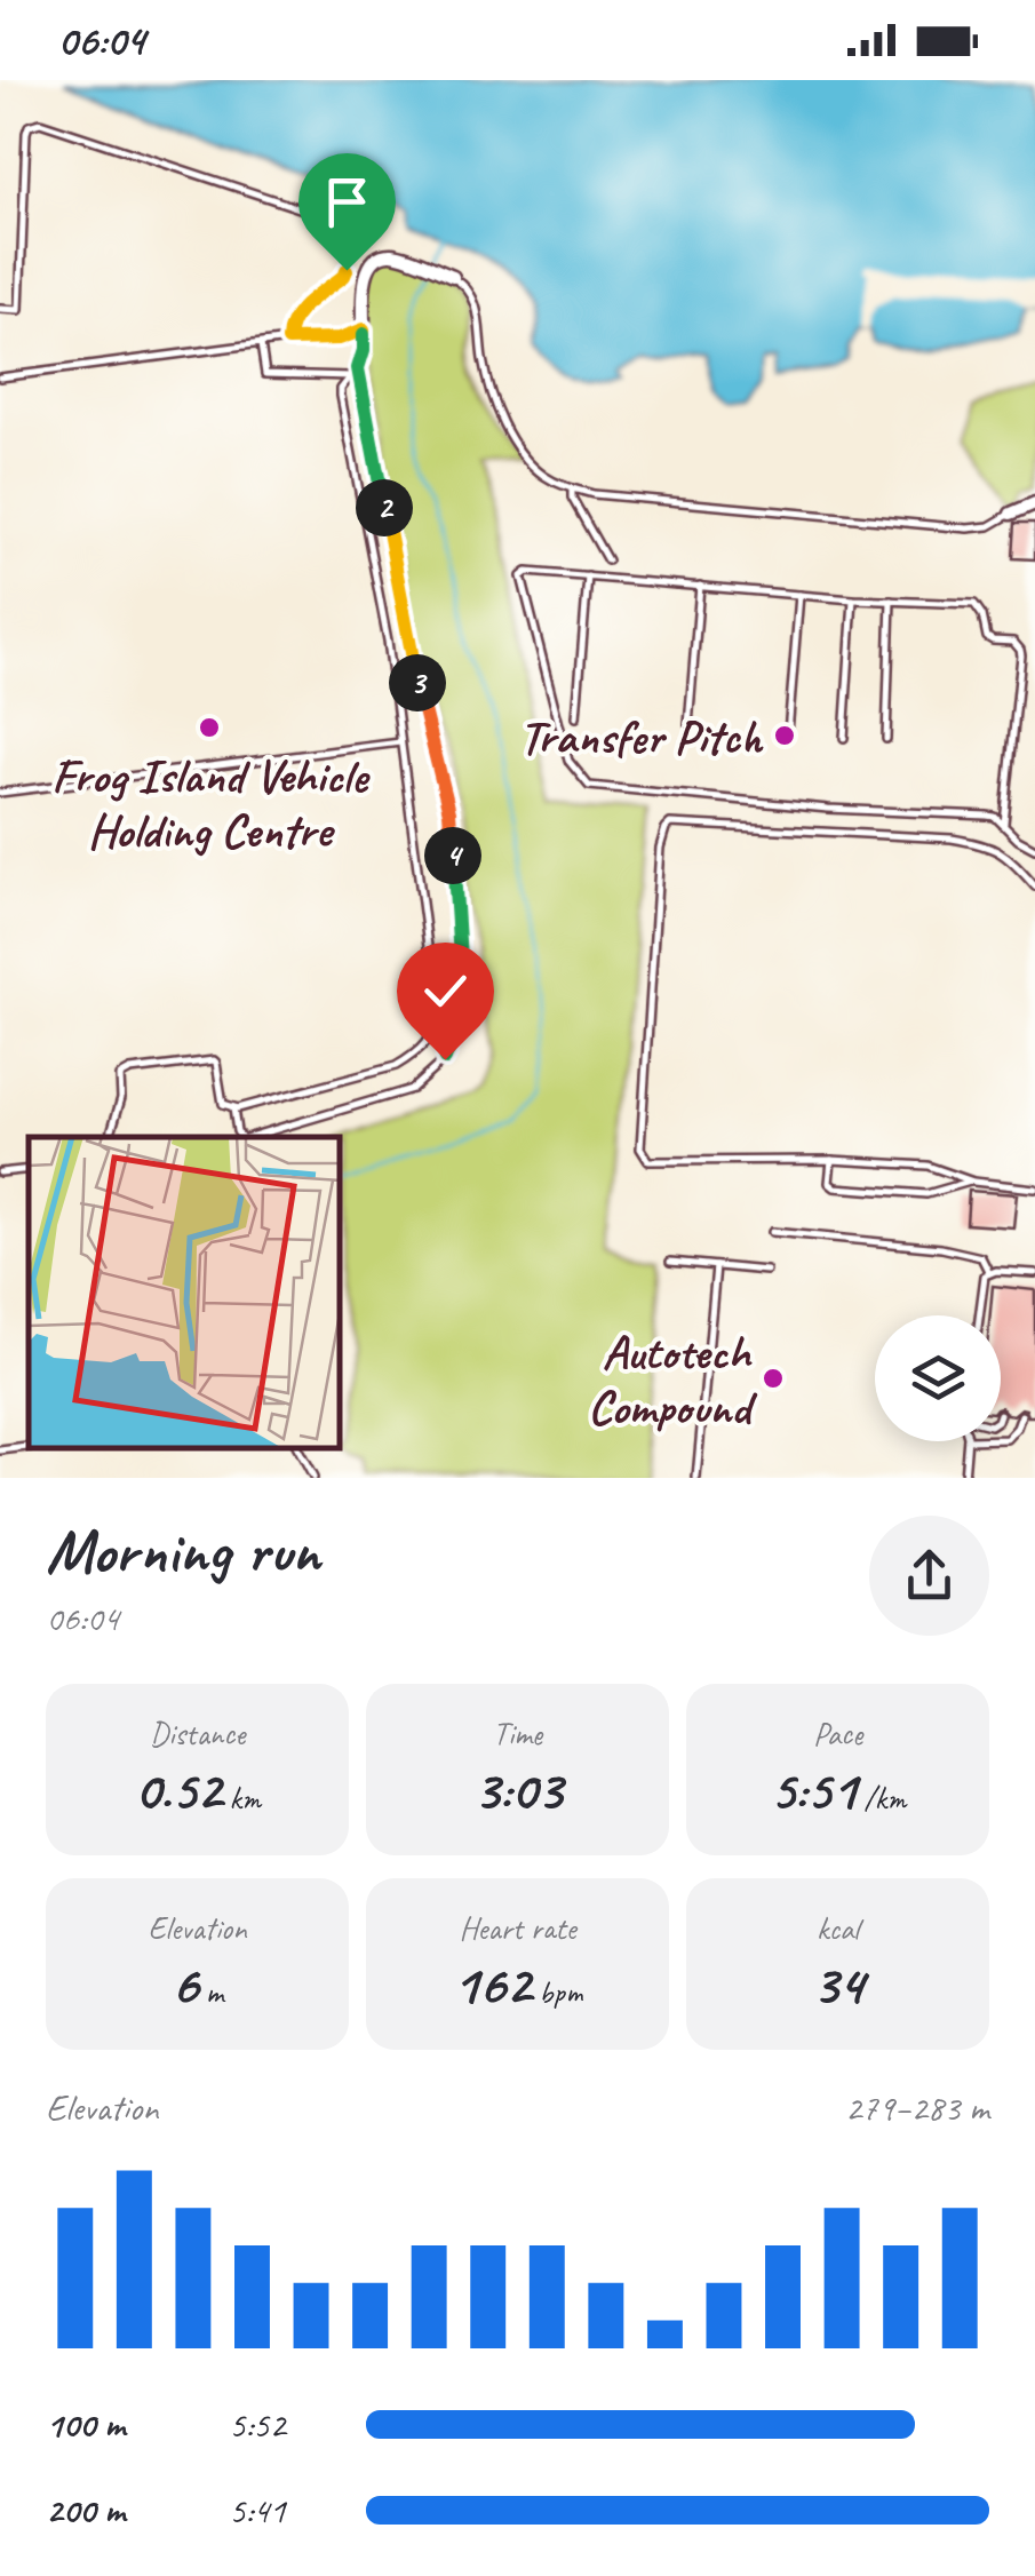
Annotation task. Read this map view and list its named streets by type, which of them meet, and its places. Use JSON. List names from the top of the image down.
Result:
{
  "places": ["Frog Island Vehicle Holding Centre", "Transfer Pitch", "Autotech Compound"],
  "page": {
    "status": "06:04",
    "pins": ["2", "3", "4"],
    "heading": ["Morning run", "06:04"],
    "stats": [
      ["Distance", "0.52 km"],
      ["Time", "3:03"],
      ["Pace", "5:51 /km"],
      ["Elevation", "6 m"],
      ["Heart rate", "162 bpm"],
      ["kcal", "34"]
    ],
    "chart": ["Elevation", "279–283 m"],
    "list": [
      {
        "name": "100 m",
        "note": "5:52"
      },
      {
        "name": "200 m",
        "note": "5:41"
      }
    ]
  }
}
